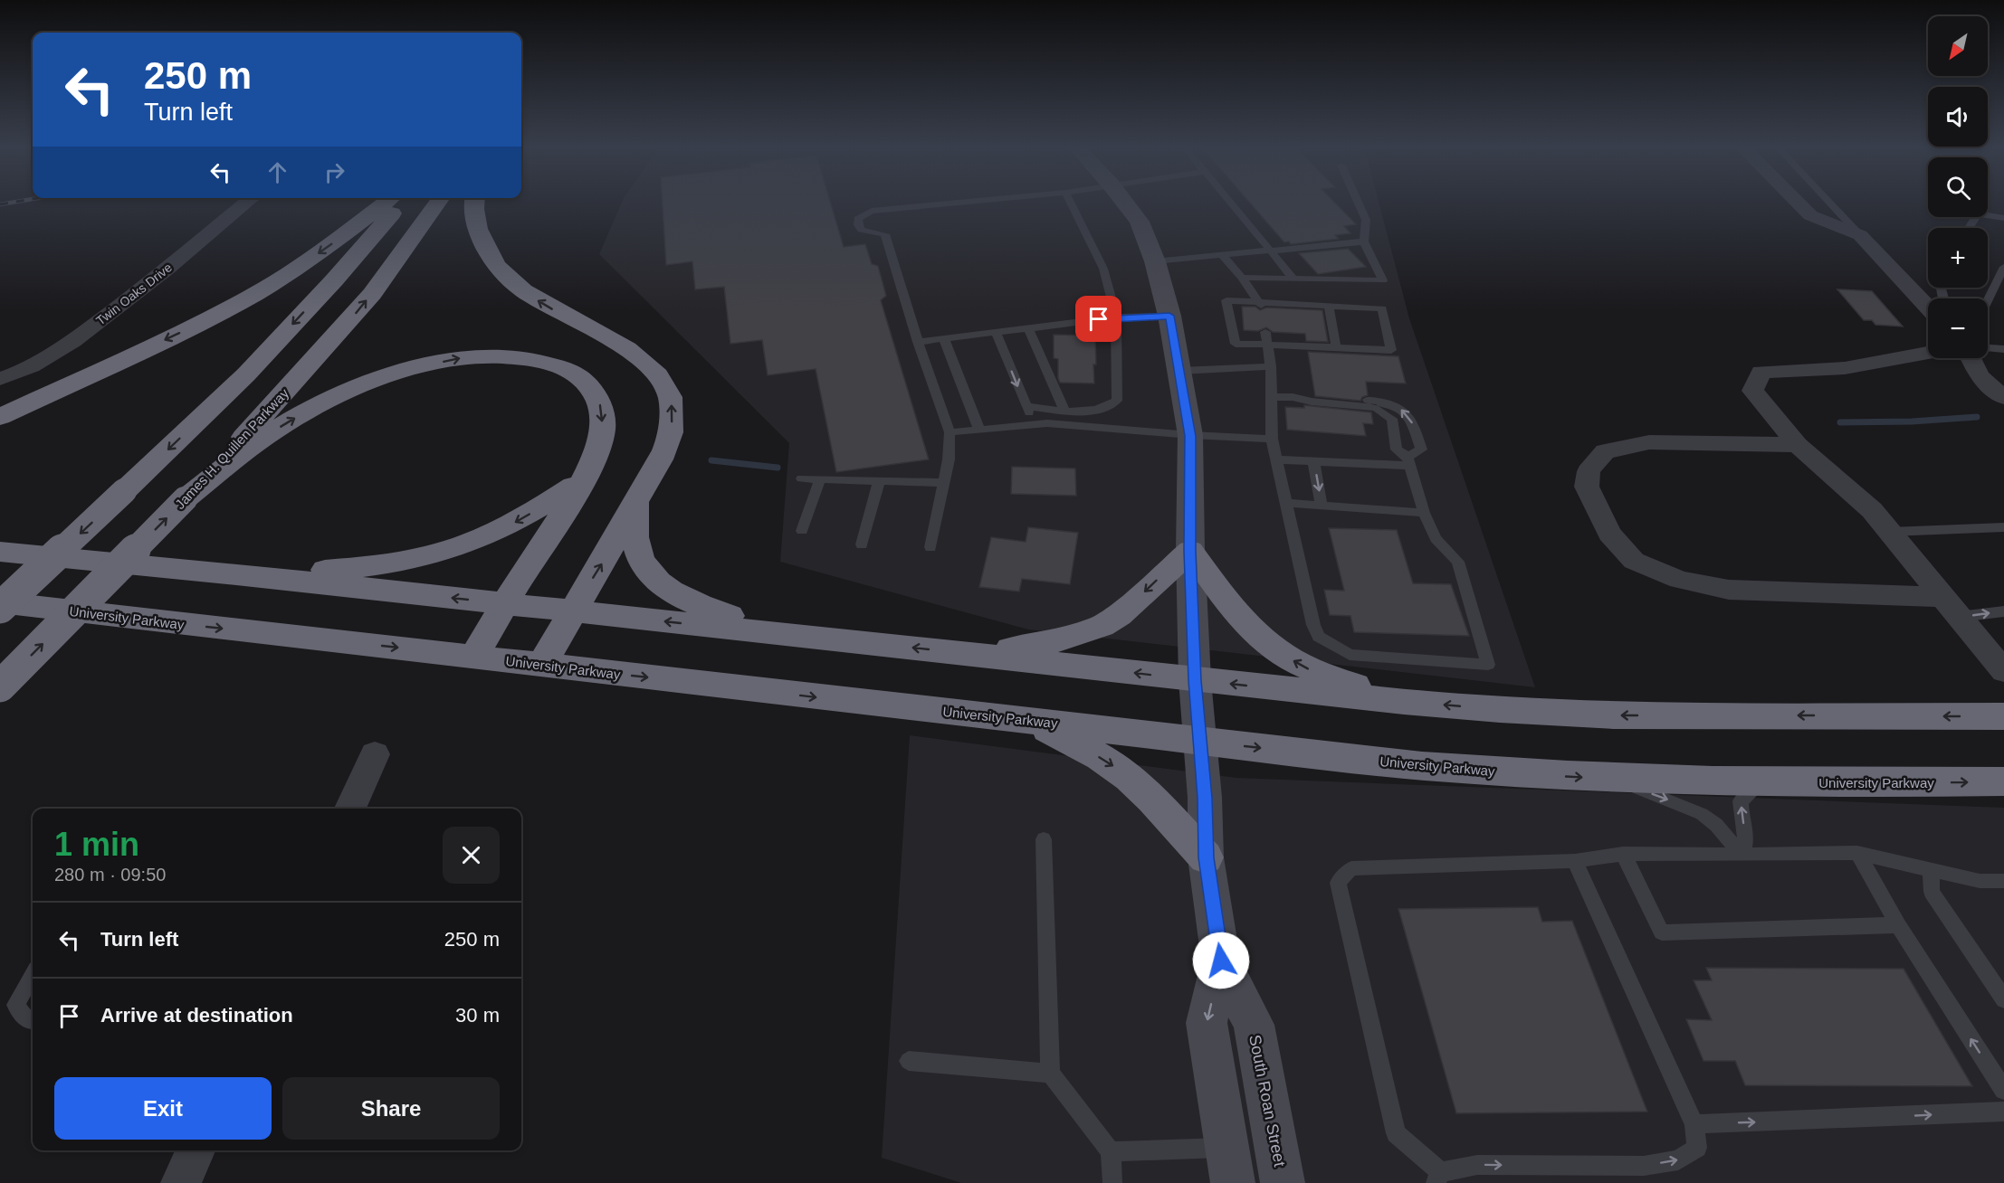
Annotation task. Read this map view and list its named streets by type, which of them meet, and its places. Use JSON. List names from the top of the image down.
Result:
{
  "streets": {
    "highway": ["James H. Quillen Parkway", "University Parkway"],
    "main road": ["South Roan Street"],
    "street": ["Twin Oaks Drive"]
  },
  "crossings": [
    ["University Parkway", "South Roan Street"]
  ],
  "north": "bottom left",
  "page": {
    "map_buttons": ["+", "−"],
    "turn": ["250 m", "Turn left"],
    "heading": ["1 min", "280 m · 09:50"],
    "list": [
      {
        "name": "Turn left",
        "value": "250 m"
      },
      {
        "name": "Arrive at destination",
        "value": "30 m"
      }
    ],
    "buttons": ["Exit", "Share"]
  }
}
